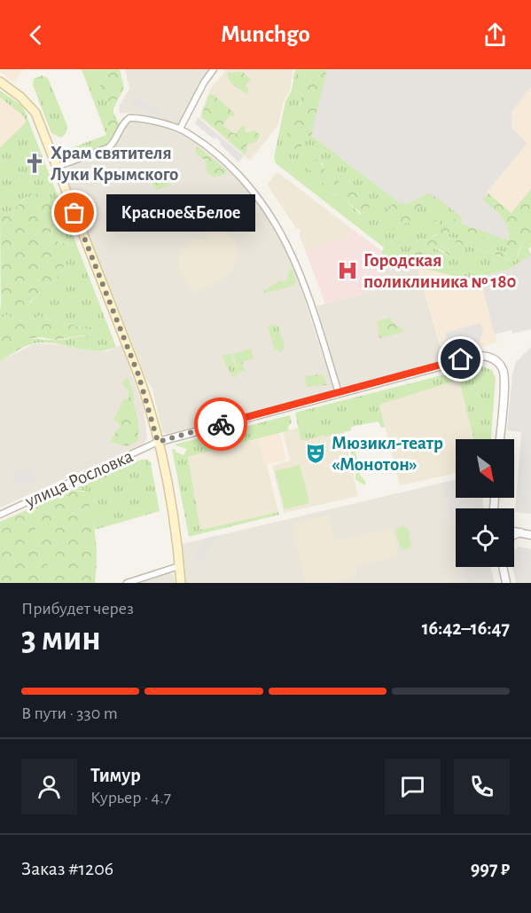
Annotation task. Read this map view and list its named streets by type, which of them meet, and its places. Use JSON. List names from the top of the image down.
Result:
{
  "streets": {
    "street": ["улица Рословка"]
  },
  "places": {
    "church": ["Храм святителя Луки Крымского"],
    "other": ["Красное&Белое"],
    "hospital": ["Городская поликлиника № 180"],
    "theatre": ["Мюзикл-театр «Монотон»"]
  },
  "north": "bottom right",
  "page": {
    "header": "Munchgo",
    "bubble": "Красное&Белое",
    "heading": ["3 мин", "Прибудет через", "16:42–16:47"],
    "panel": [
      "Тимур",
      "Курьер · 4.7",
      "Заказ #1206",
      "997 ₽"
    ],
    "bar": "В пути · 330 m"
  }
}
